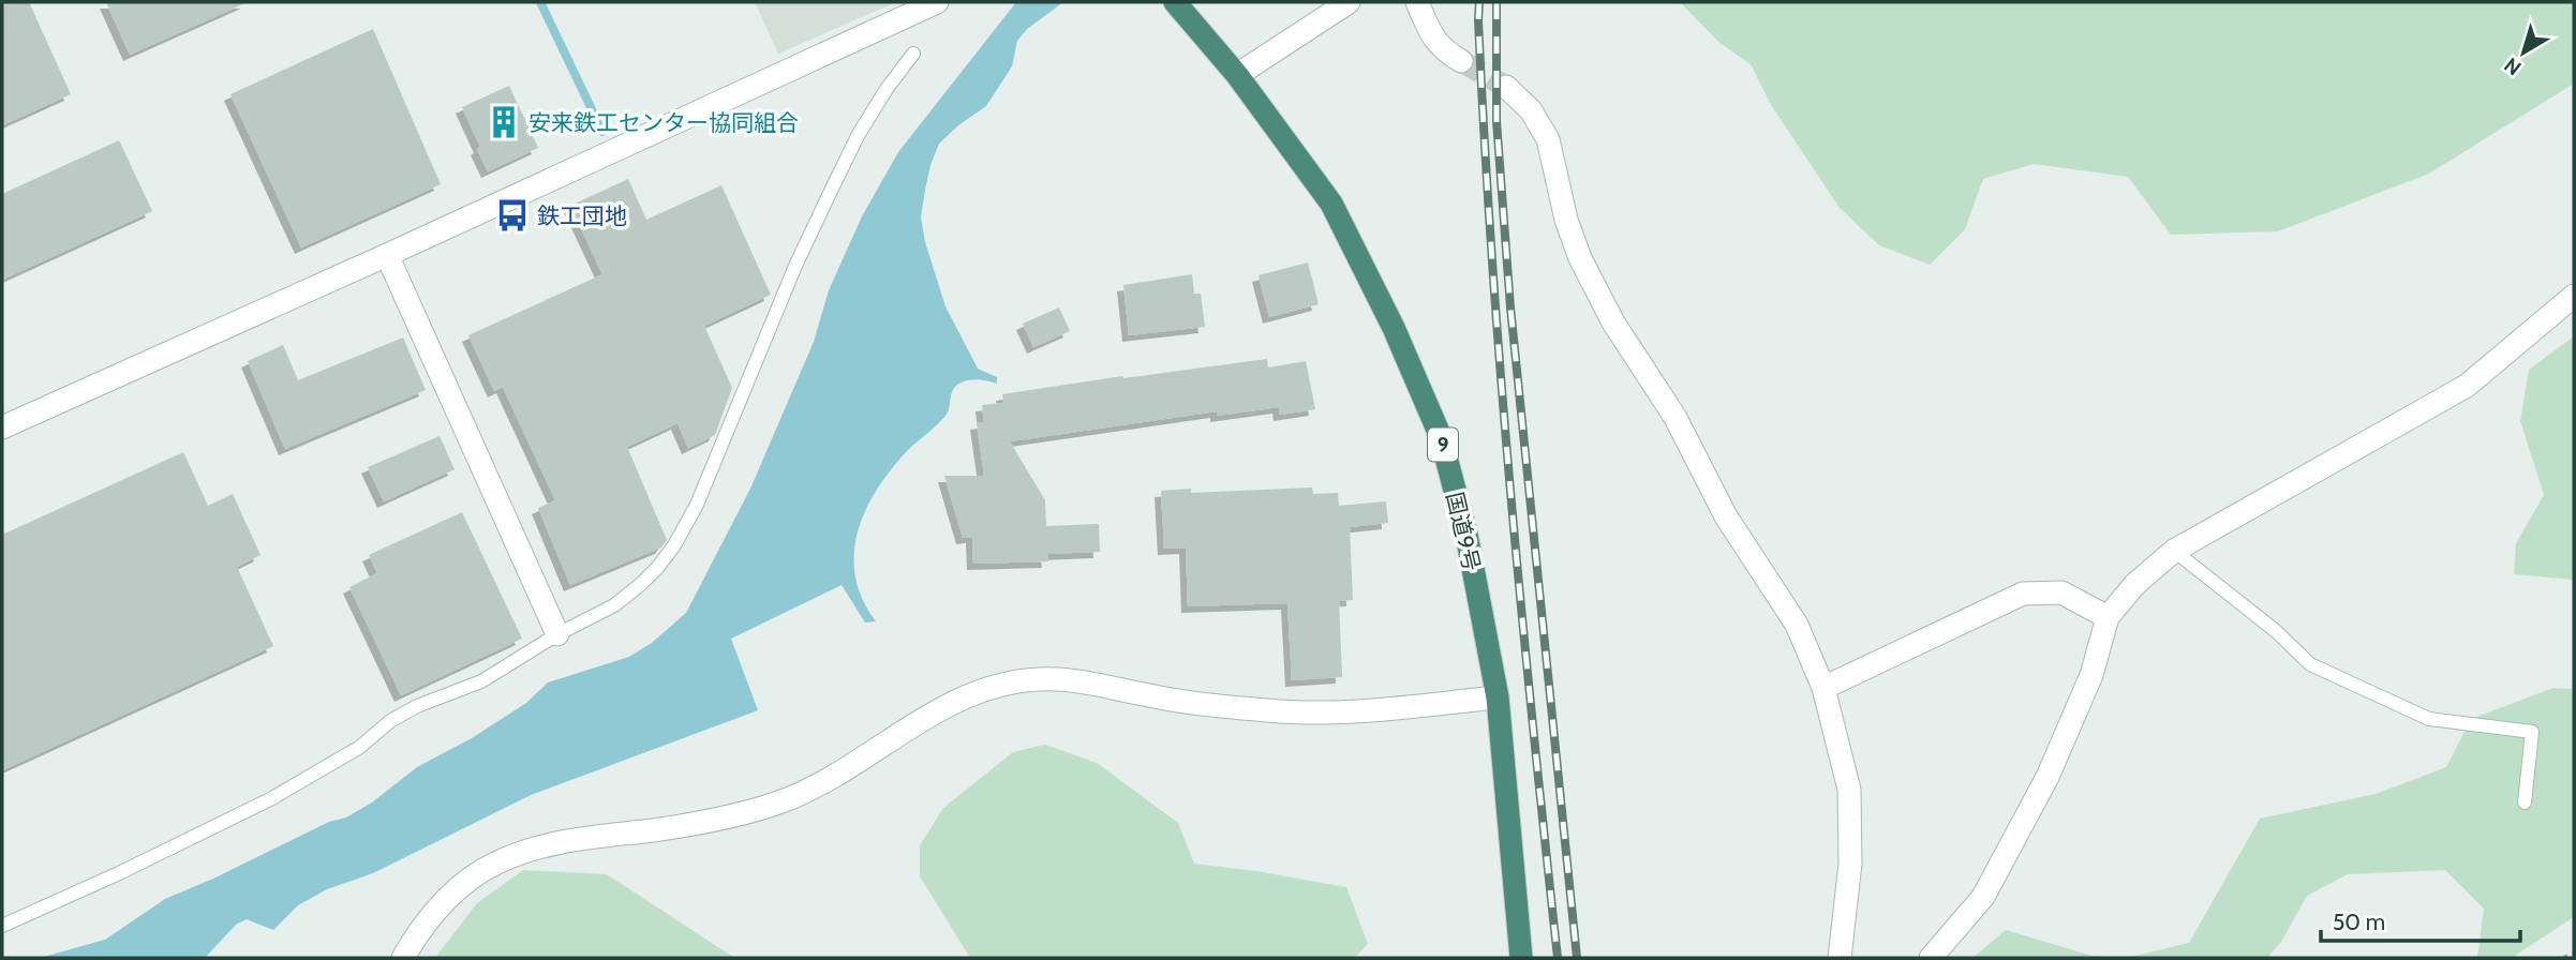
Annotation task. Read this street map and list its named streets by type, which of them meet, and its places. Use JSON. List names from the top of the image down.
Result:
{
  "streets": {
    "highway": ["9", "国道9号"]
  },
  "places": {
    "building": ["安来鉄工センター協同組合"],
    "bus stop": ["鉄工団地"]
  },
  "scale_bar": "50 m",
  "north": "bottom left"
}
